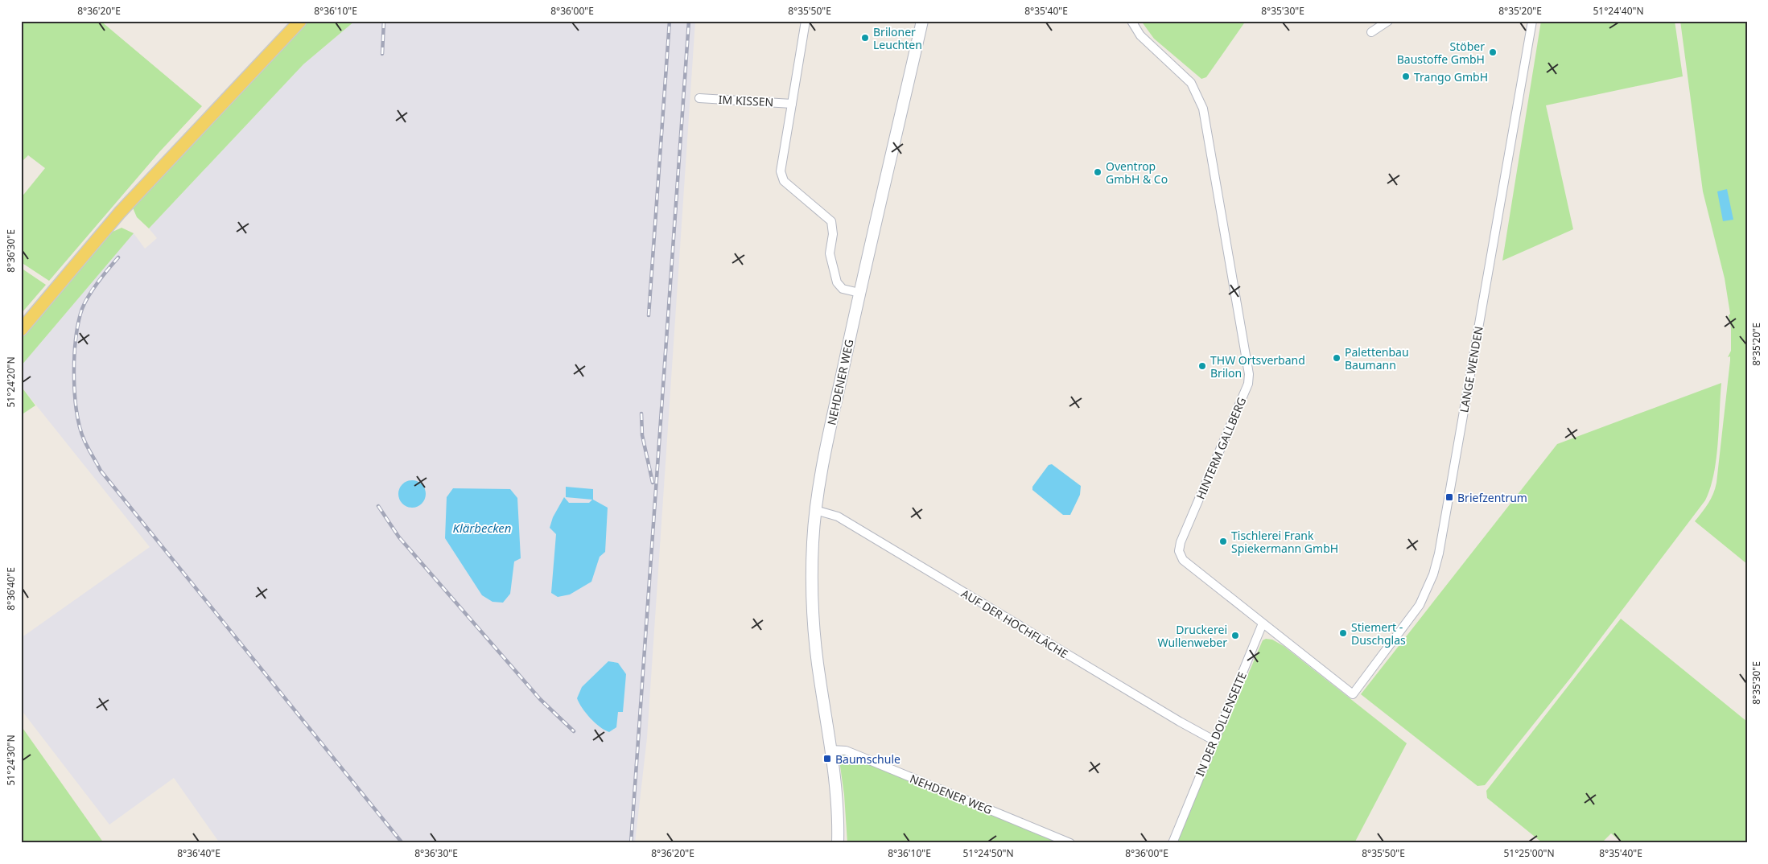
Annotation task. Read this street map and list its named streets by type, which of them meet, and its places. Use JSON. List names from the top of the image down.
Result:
{
  "streets": {
    "street": [
      "IM KISSEN",
      "LANGE WENDEN",
      "NEHDENER WEG",
      "HINTERM GALLBERG",
      "AUF DER HOCHFLÄCHE",
      "IN DER DOLLENSEITE"
    ]
  },
  "crossings": [
    ["LANGE WENDEN", "HINTERM GALLBERG"],
    ["LANGE WENDEN", "IN DER DOLLENSEITE"],
    ["NEHDENER WEG", "AUF DER HOCHFLÄCHE"],
    ["HINTERM GALLBERG", "IN DER DOLLENSEITE"],
    ["AUF DER HOCHFLÄCHE", "IN DER DOLLENSEITE"]
  ],
  "water": ["Klärbecken"],
  "places": {
    "other": [
      "Briloner Leuchten",
      "Stöber Baustoffe GmbH",
      "Trango GmbH",
      "Oventrop GmbH & Co",
      "Palettenbau Baumann",
      "THW Ortsverband Brilon",
      "Tischlerei Frank Spiekermann GmbH",
      "Stiemert - Duschglas",
      "Druckerei Wullenweber"
    ],
    "transit": ["Briefzentrum", "Baumschule"]
  },
  "coordinates": [
    "8°36'20\"E",
    "8°36'10\"E",
    "8°36'00\"E",
    "8°35'50\"E",
    "8°35'40\"E",
    "8°35'30\"E",
    "8°35'20\"E",
    "51°24'40\"N",
    "8°36'30\"E",
    "51°24'20\"N",
    "8°36'40\"E",
    "51°24'30\"N",
    "51°24'50\"N",
    "51°25'00\"N"
  ]
}
